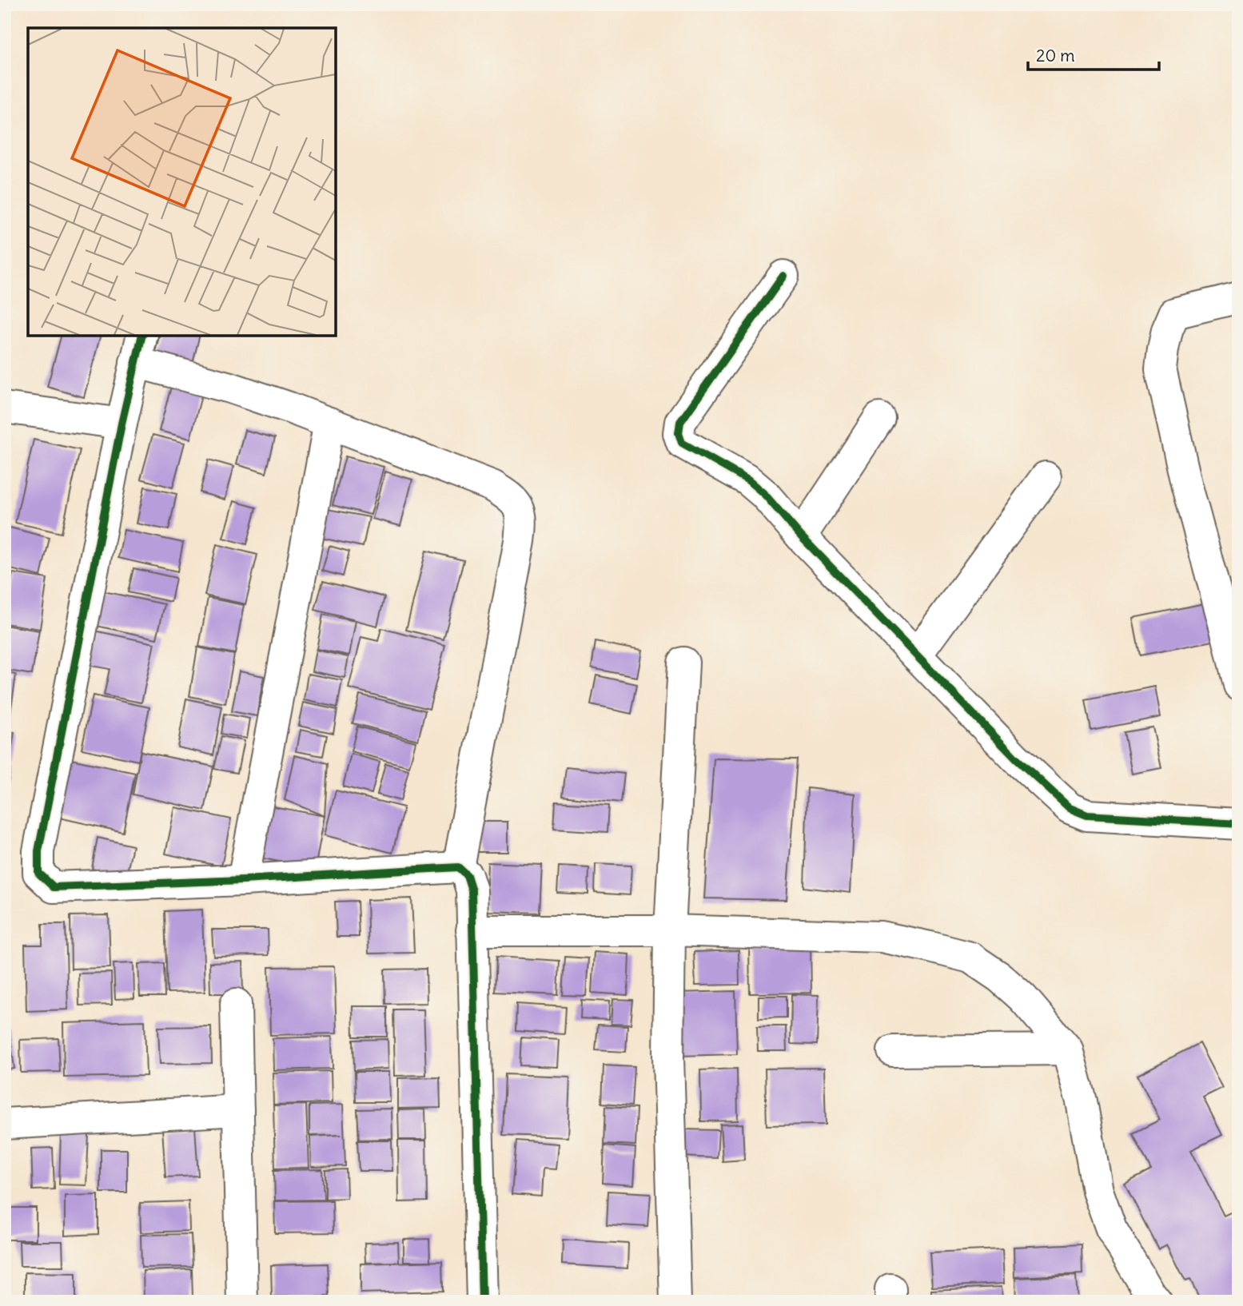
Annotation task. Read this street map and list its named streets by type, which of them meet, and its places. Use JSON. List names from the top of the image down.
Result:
{
  "scale_bar": "20 m"
}
